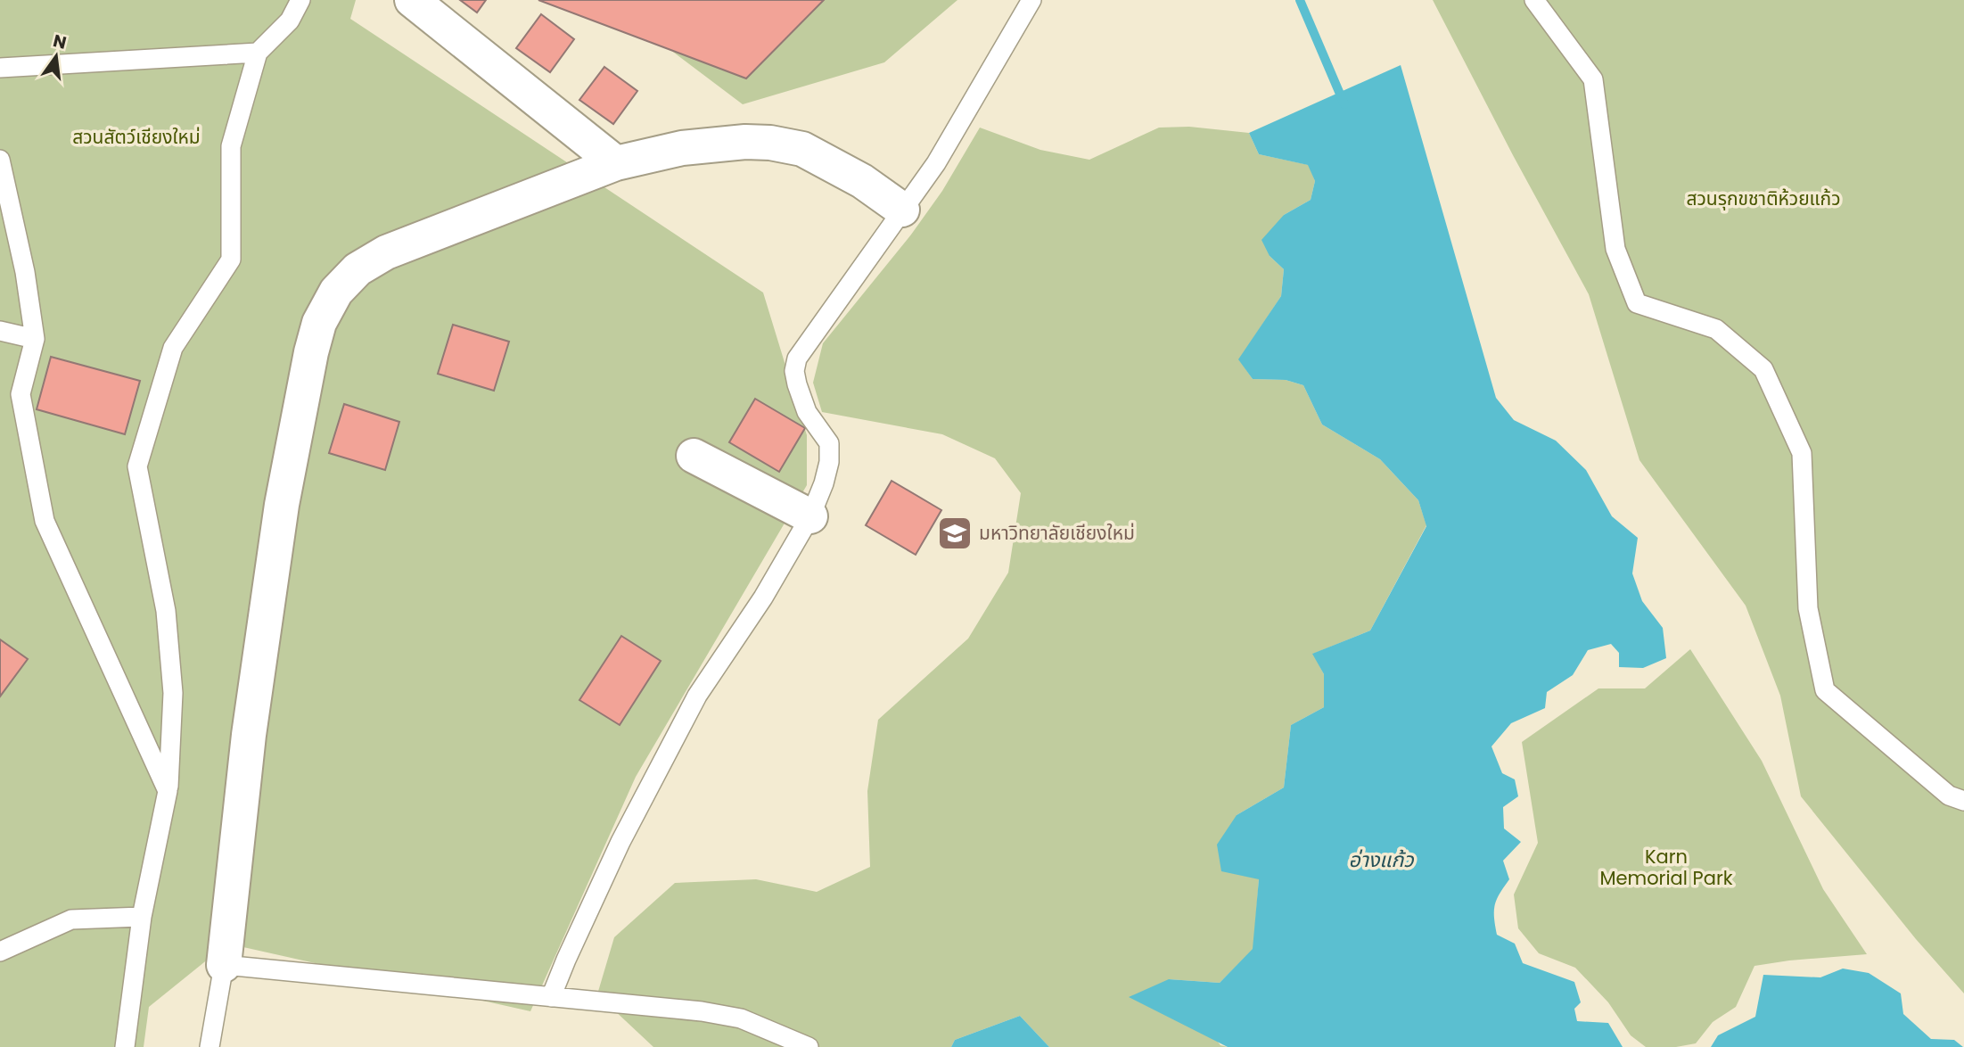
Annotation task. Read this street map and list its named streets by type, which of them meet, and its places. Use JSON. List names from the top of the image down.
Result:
{
  "water": ["อ่างแก้ว"],
  "parks": ["สวนสัตว์เชียงใหม่", "สวนรุกขชาติห้วยแก้ว", "Karn Memorial Park"],
  "places": {
    "school or university": ["มหาวิทยาลัยเชียงใหม่"]
  },
  "north": "top"
}
